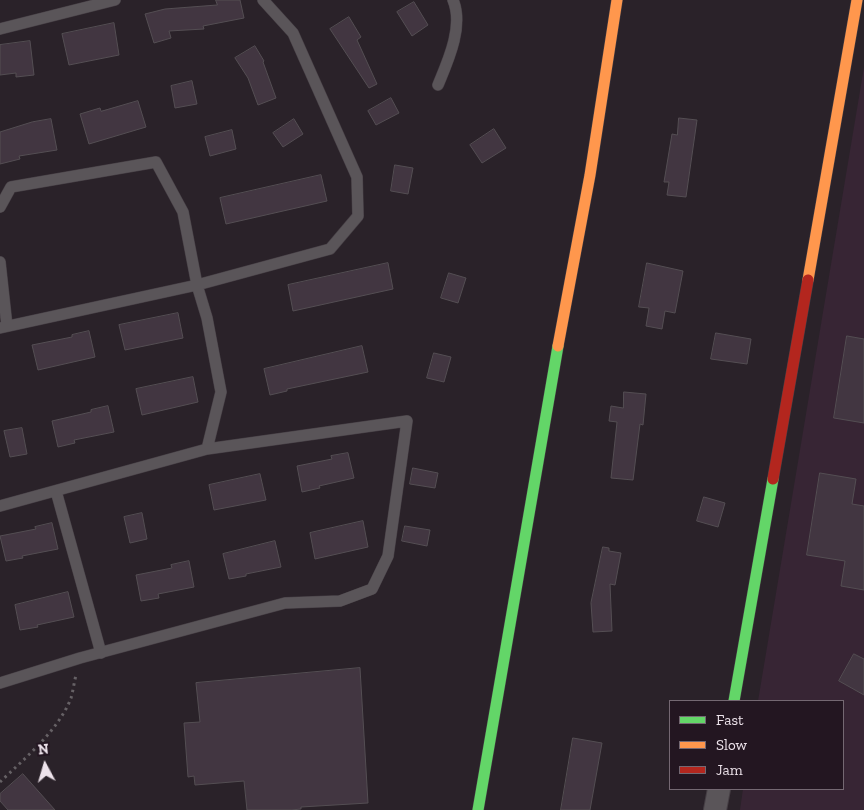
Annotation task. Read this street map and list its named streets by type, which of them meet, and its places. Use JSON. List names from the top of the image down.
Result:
{
  "legend": ["Fast", "Slow", "Jam"],
  "north": "top"
}
